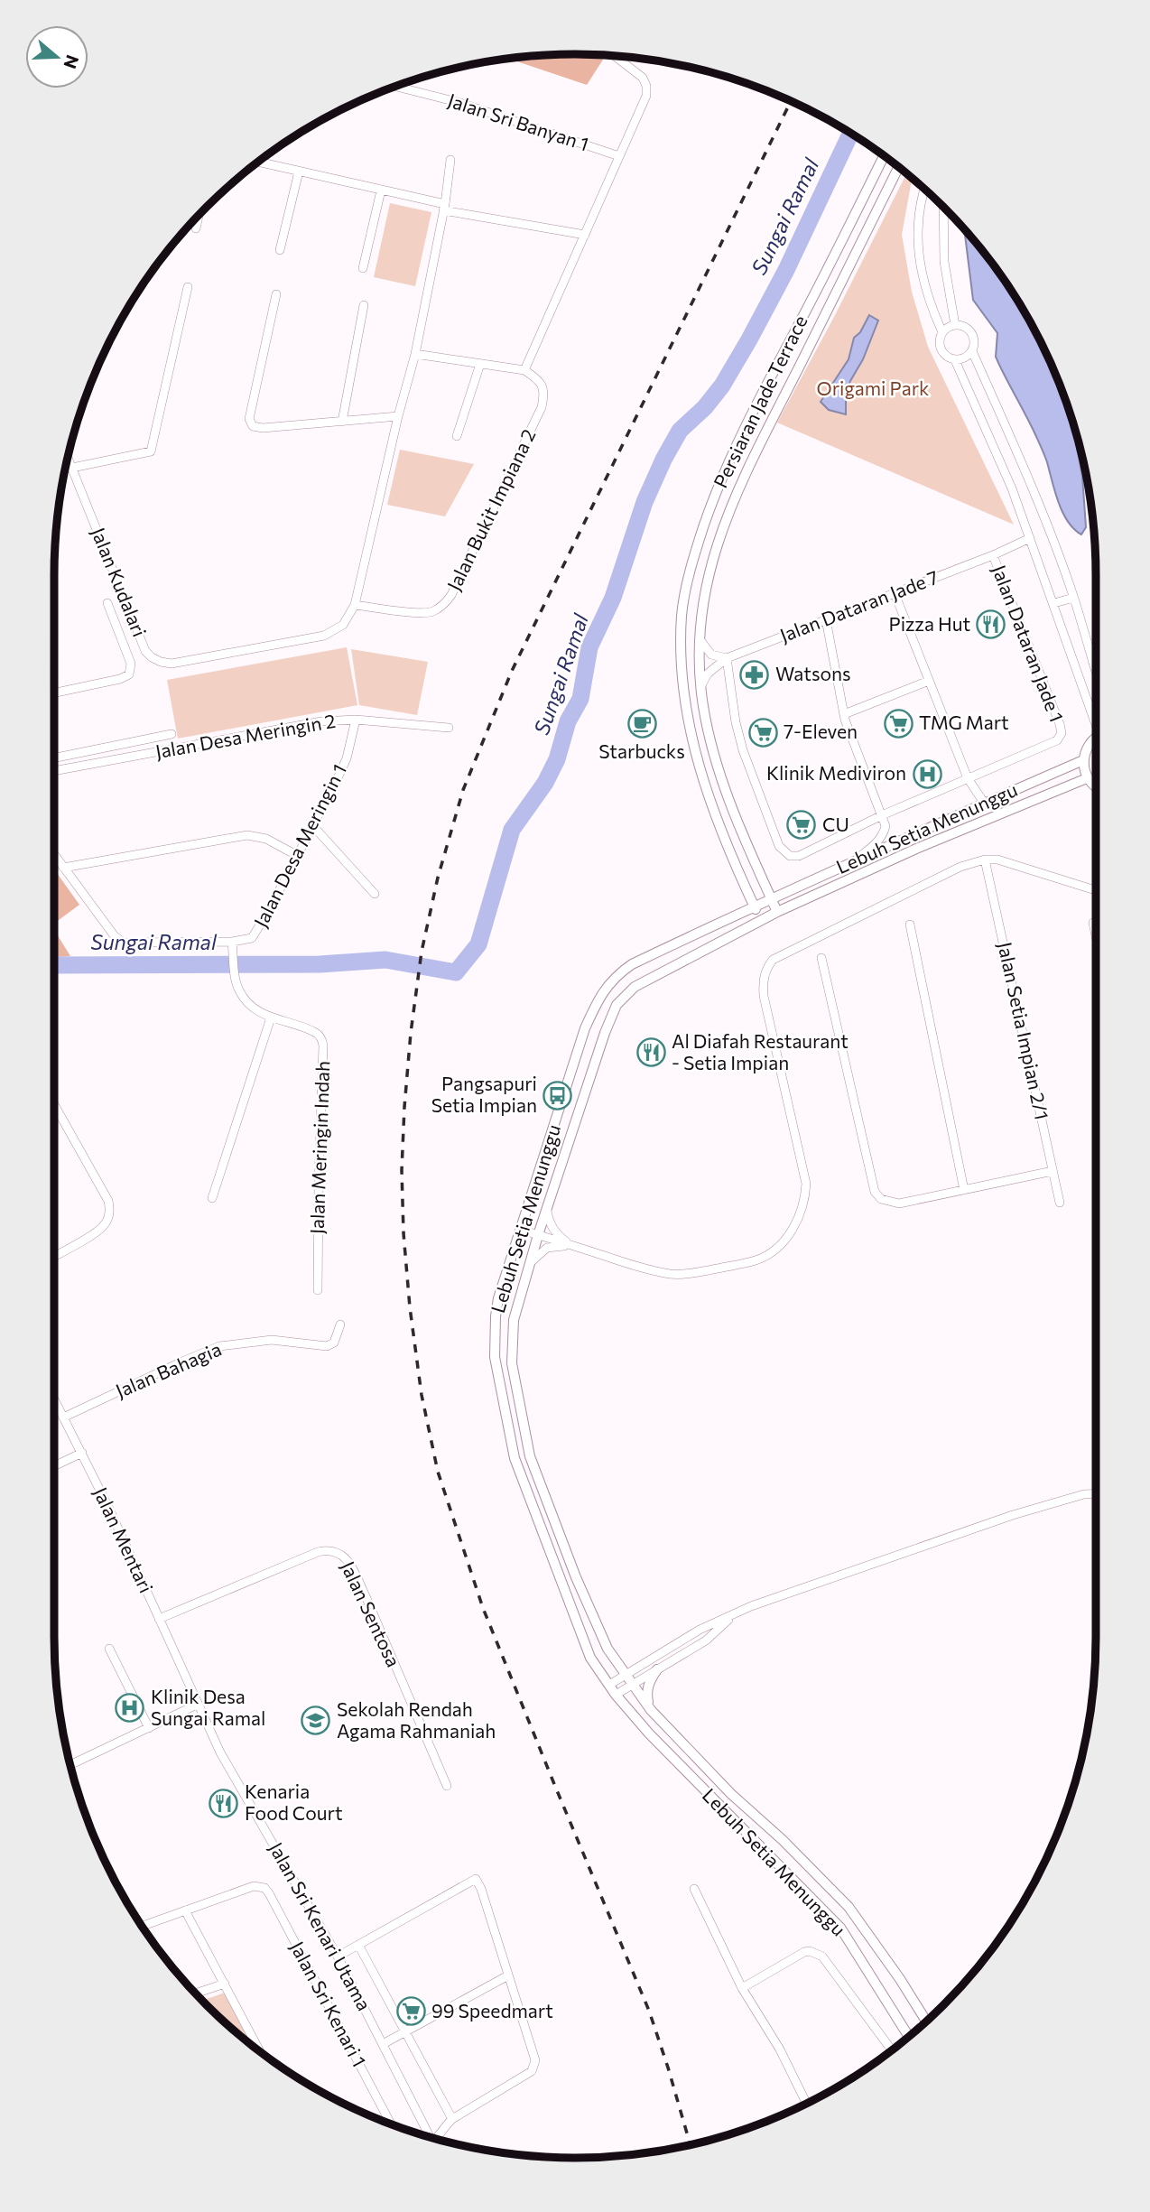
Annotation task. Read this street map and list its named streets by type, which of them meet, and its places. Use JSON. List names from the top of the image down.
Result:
{
  "streets": {
    "street": [
      "Jalan Sri Banyan 1",
      "Persiaran Jade Terrace",
      "Jalan Bukit Impiana 2",
      "Jalan Kudalari",
      "Jalan Dataran Jade 7",
      "Jalan Dataran Jade 1",
      "Jalan Desa Meringin 2",
      "Lebuh Setia Menunggu",
      "Jalan Desa Meringin 1",
      "Jalan Setia Impian 2/1",
      "Jalan Meringin Indah",
      "Jalan Bahagia",
      "Jalan Mentari",
      "Jalan Sentosa",
      "Jalan Sri Kenari Utama",
      "Jalan Sri Kenari 1"
    ]
  },
  "crossings": [
    ["Persiaran Jade Terrace", "Lebuh Setia Menunggu"],
    ["Jalan Bukit Impiana 2", "Jalan Kudalari"],
    ["Jalan Dataran Jade 7", "Jalan Dataran Jade 1"],
    ["Jalan Desa Meringin 2", "Jalan Desa Meringin 1"],
    ["Jalan Desa Meringin 1", "Jalan Meringin Indah"],
    ["Jalan Bahagia", "Jalan Mentari"],
    ["Jalan Mentari", "Jalan Sentosa"],
    ["Jalan Mentari", "Jalan Sri Kenari Utama"]
  ],
  "water": ["Sungai Ramal"],
  "parks": ["Origami Park"],
  "places": {
    "restaurant": ["Pizza Hut", "Al Diafah Restaurant - Setia Impian", "Kenaria Food Court"],
    "pharmacy": ["Watsons"],
    "cafe": ["Starbucks"],
    "supermarket": [
      "TMG Mart",
      "7-Eleven",
      "CU",
      "99 Speedmart"
    ],
    "hospital": ["Klinik Mediviron", "Klinik Desa Sungai Ramal"],
    "bus stop": ["Pangsapuri Setia Impian"],
    "school or university": ["Sekolah Rendah Agama Rahmaniah"]
  },
  "north": "right"
}
